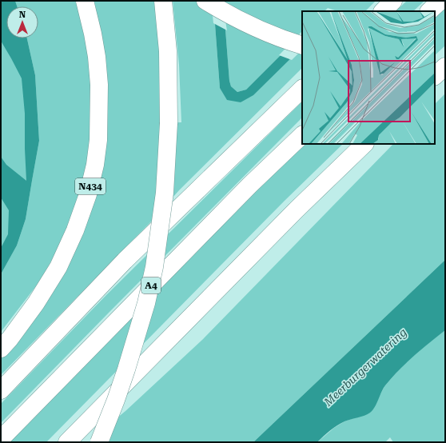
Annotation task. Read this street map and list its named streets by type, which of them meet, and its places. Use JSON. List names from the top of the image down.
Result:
{
  "streets": {
    "highway": ["N434", "A4"]
  },
  "water": ["Meerburgerwatering"],
  "north": "top"
}
